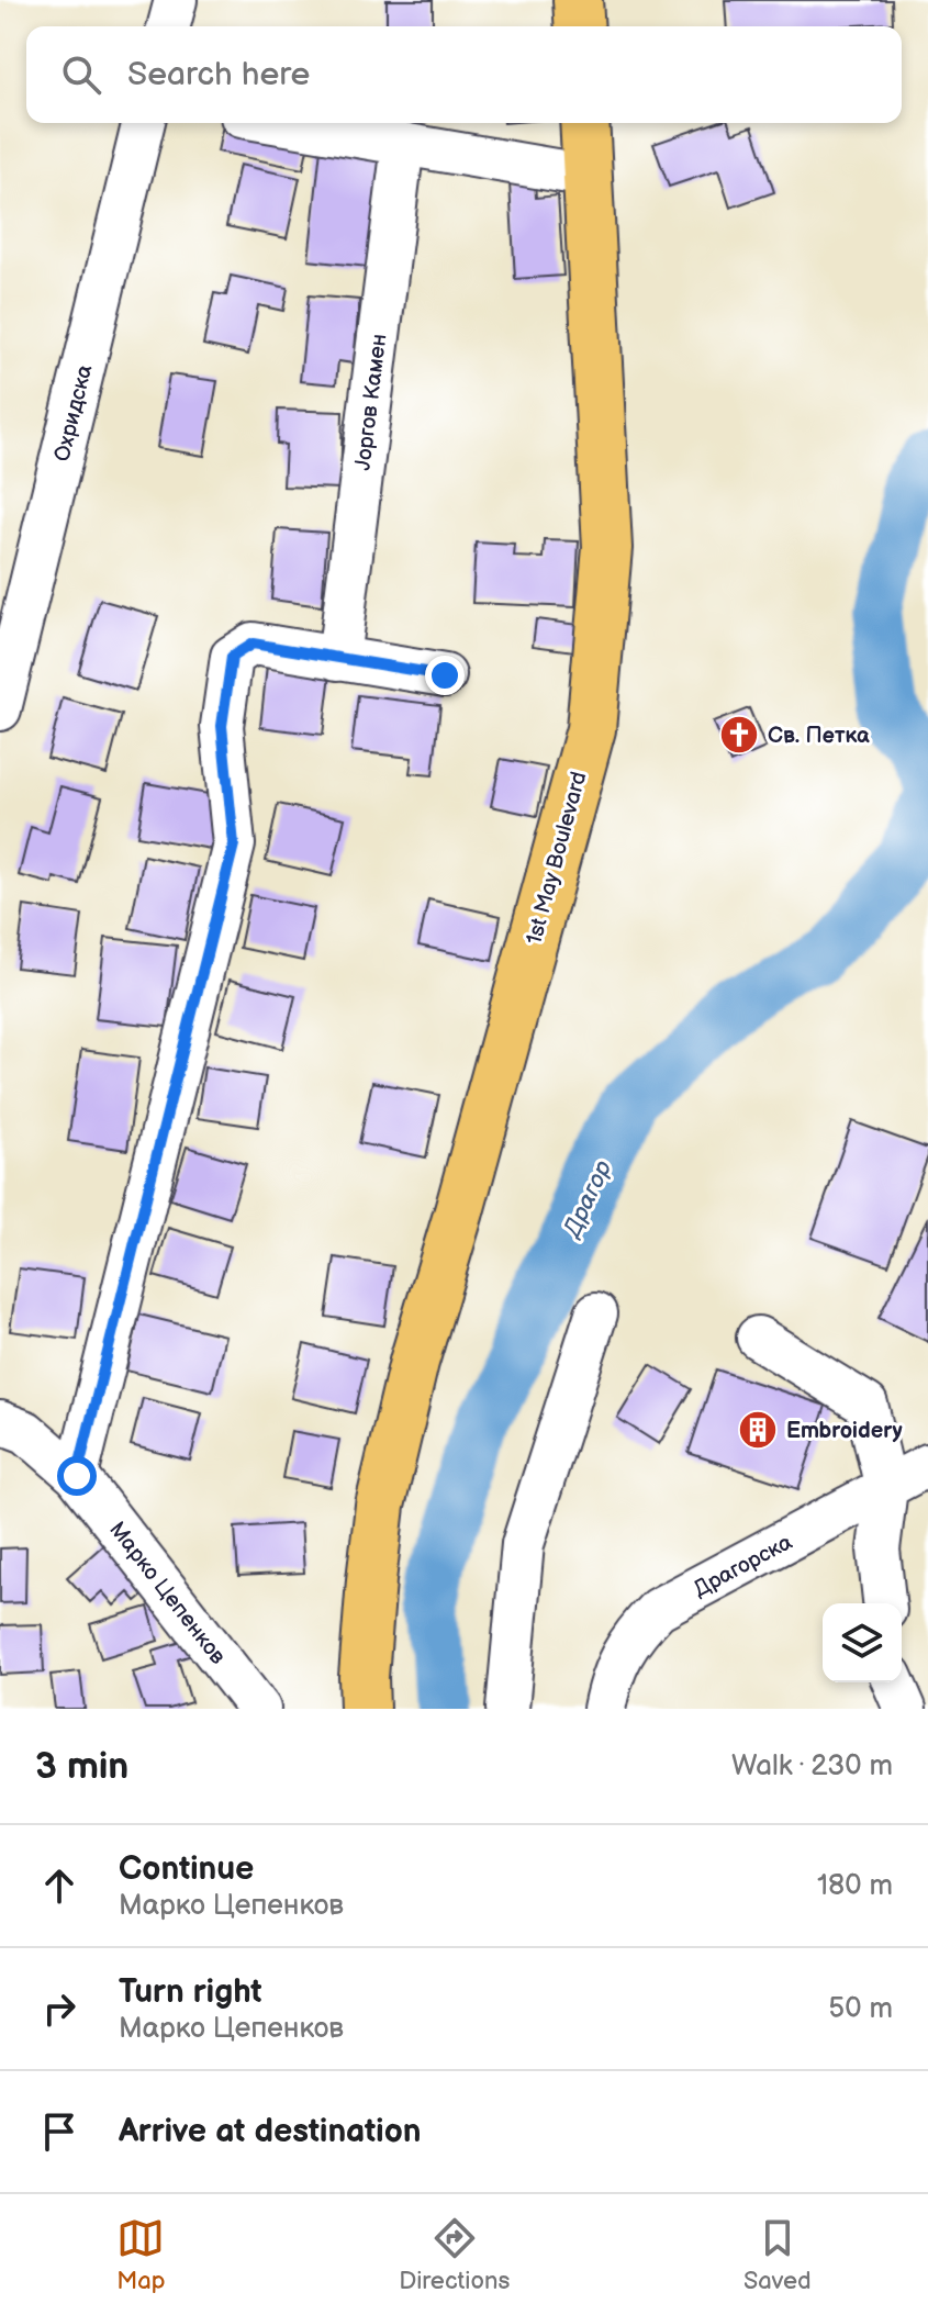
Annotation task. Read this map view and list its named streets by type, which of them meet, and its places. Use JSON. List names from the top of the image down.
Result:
{
  "streets": {
    "main road": ["1st May Boulevard"],
    "street": [
      "Јоргов Камен",
      "Охридска",
      "Драгорска",
      "Марко Цепенков"
    ]
  },
  "water": ["Драгор"],
  "places": {
    "church": ["Св. Петка"],
    "building": ["Embroidery"]
  },
  "page": {
    "search": "Search here",
    "heading": ["3 min", "Walk · 230 m"],
    "list": [
      ["Continue", "Марко Цепенков", "180 m"],
      ["Turn right", "Марко Цепенков", "50 m"],
      "Arrive at destination"
    ],
    "nav": ["Map", "Directions", "Saved"]
  }
}
